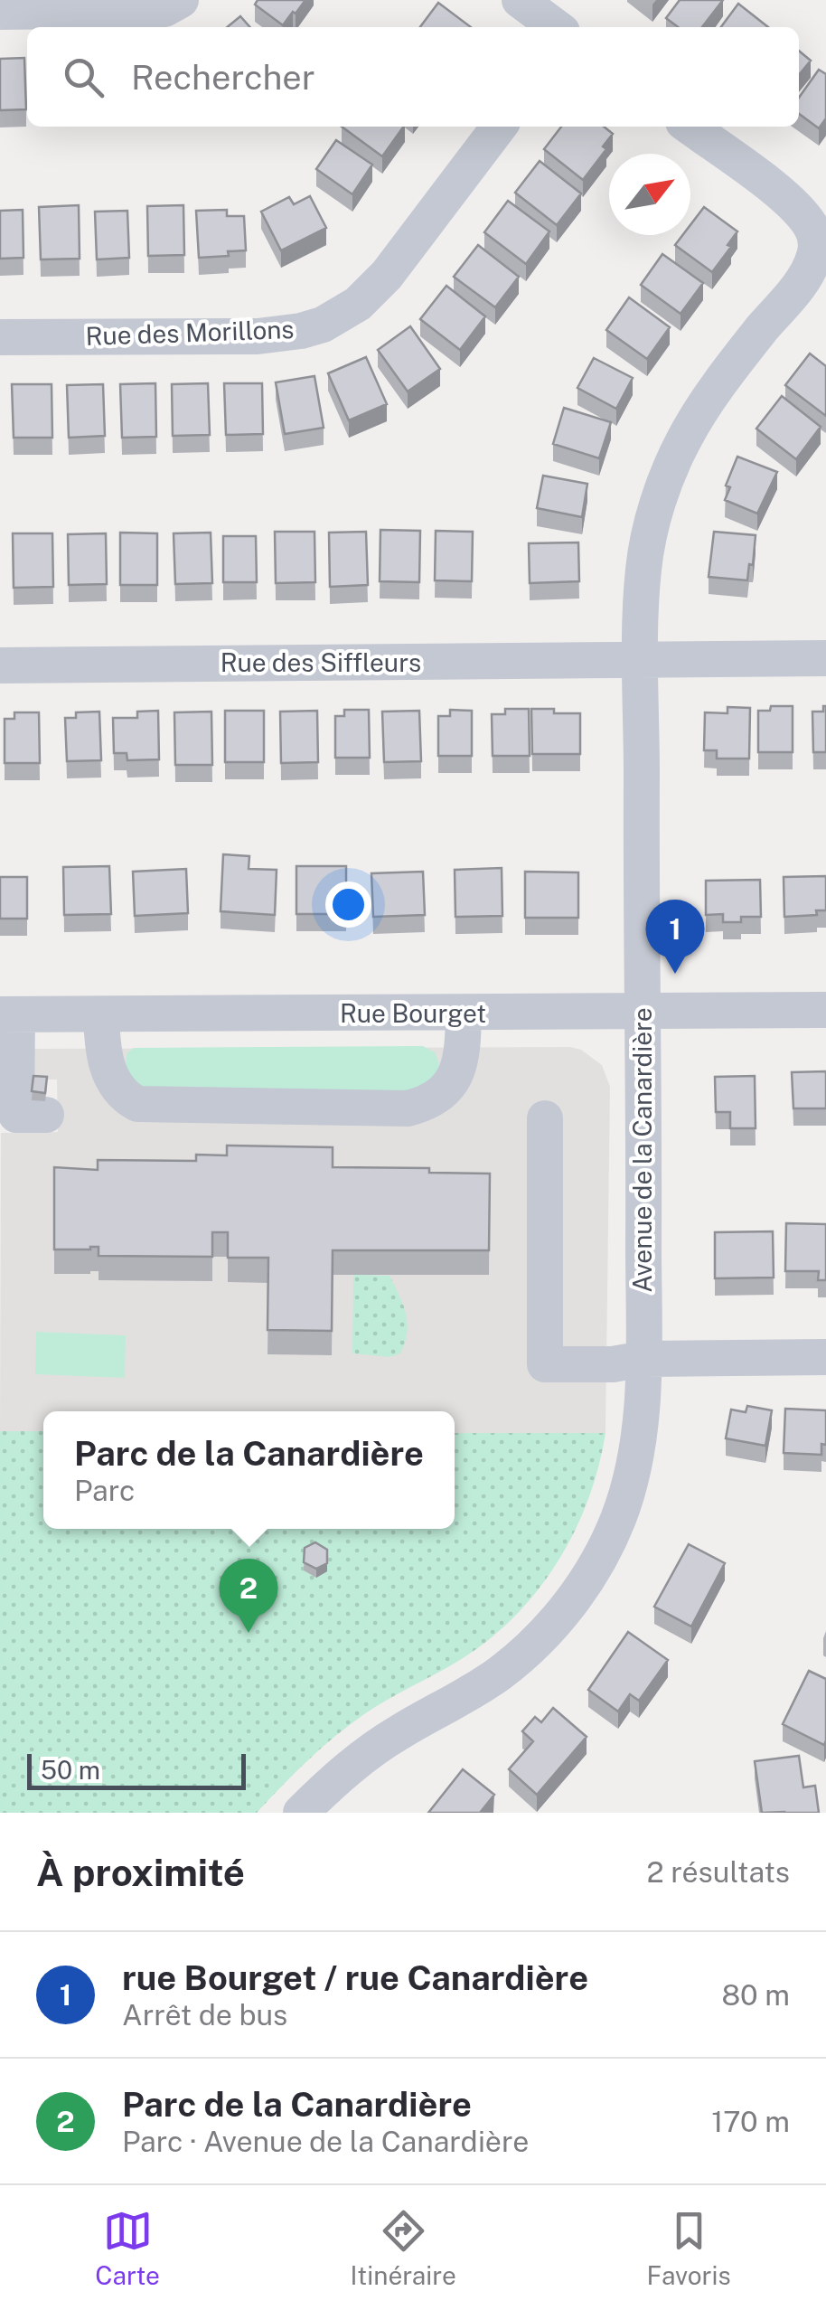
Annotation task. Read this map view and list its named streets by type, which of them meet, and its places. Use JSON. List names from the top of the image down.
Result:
{
  "streets": {
    "street": [
      "Rue des Morillons",
      "Rue des Siffleurs",
      "Rue Bourget",
      "Avenue de la Canardière"
    ]
  },
  "crossings": [
    ["Rue des Siffleurs", "Avenue de la Canardière"],
    ["Rue Bourget", "Avenue de la Canardière"]
  ],
  "scale_bar": "50 m",
  "north": "top right",
  "page": {
    "search": "Rechercher",
    "pins": ["1", "2"],
    "popup": ["Parc de la Canardière", "Parc"],
    "scale": "50 m",
    "heading": ["À proximité", "2 résultats"],
    "list": [
      {
        "mark": "1",
        "name": "rue Bourget / rue Canardière",
        "note": "Arrêt de bus",
        "value": "80 m"
      },
      {
        "mark": "2",
        "name": "Parc de la Canardière",
        "note": "Parc · Avenue de la Canardière",
        "value": "170 m"
      }
    ],
    "nav": ["Carte", "Itinéraire", "Favoris"]
  }
}
